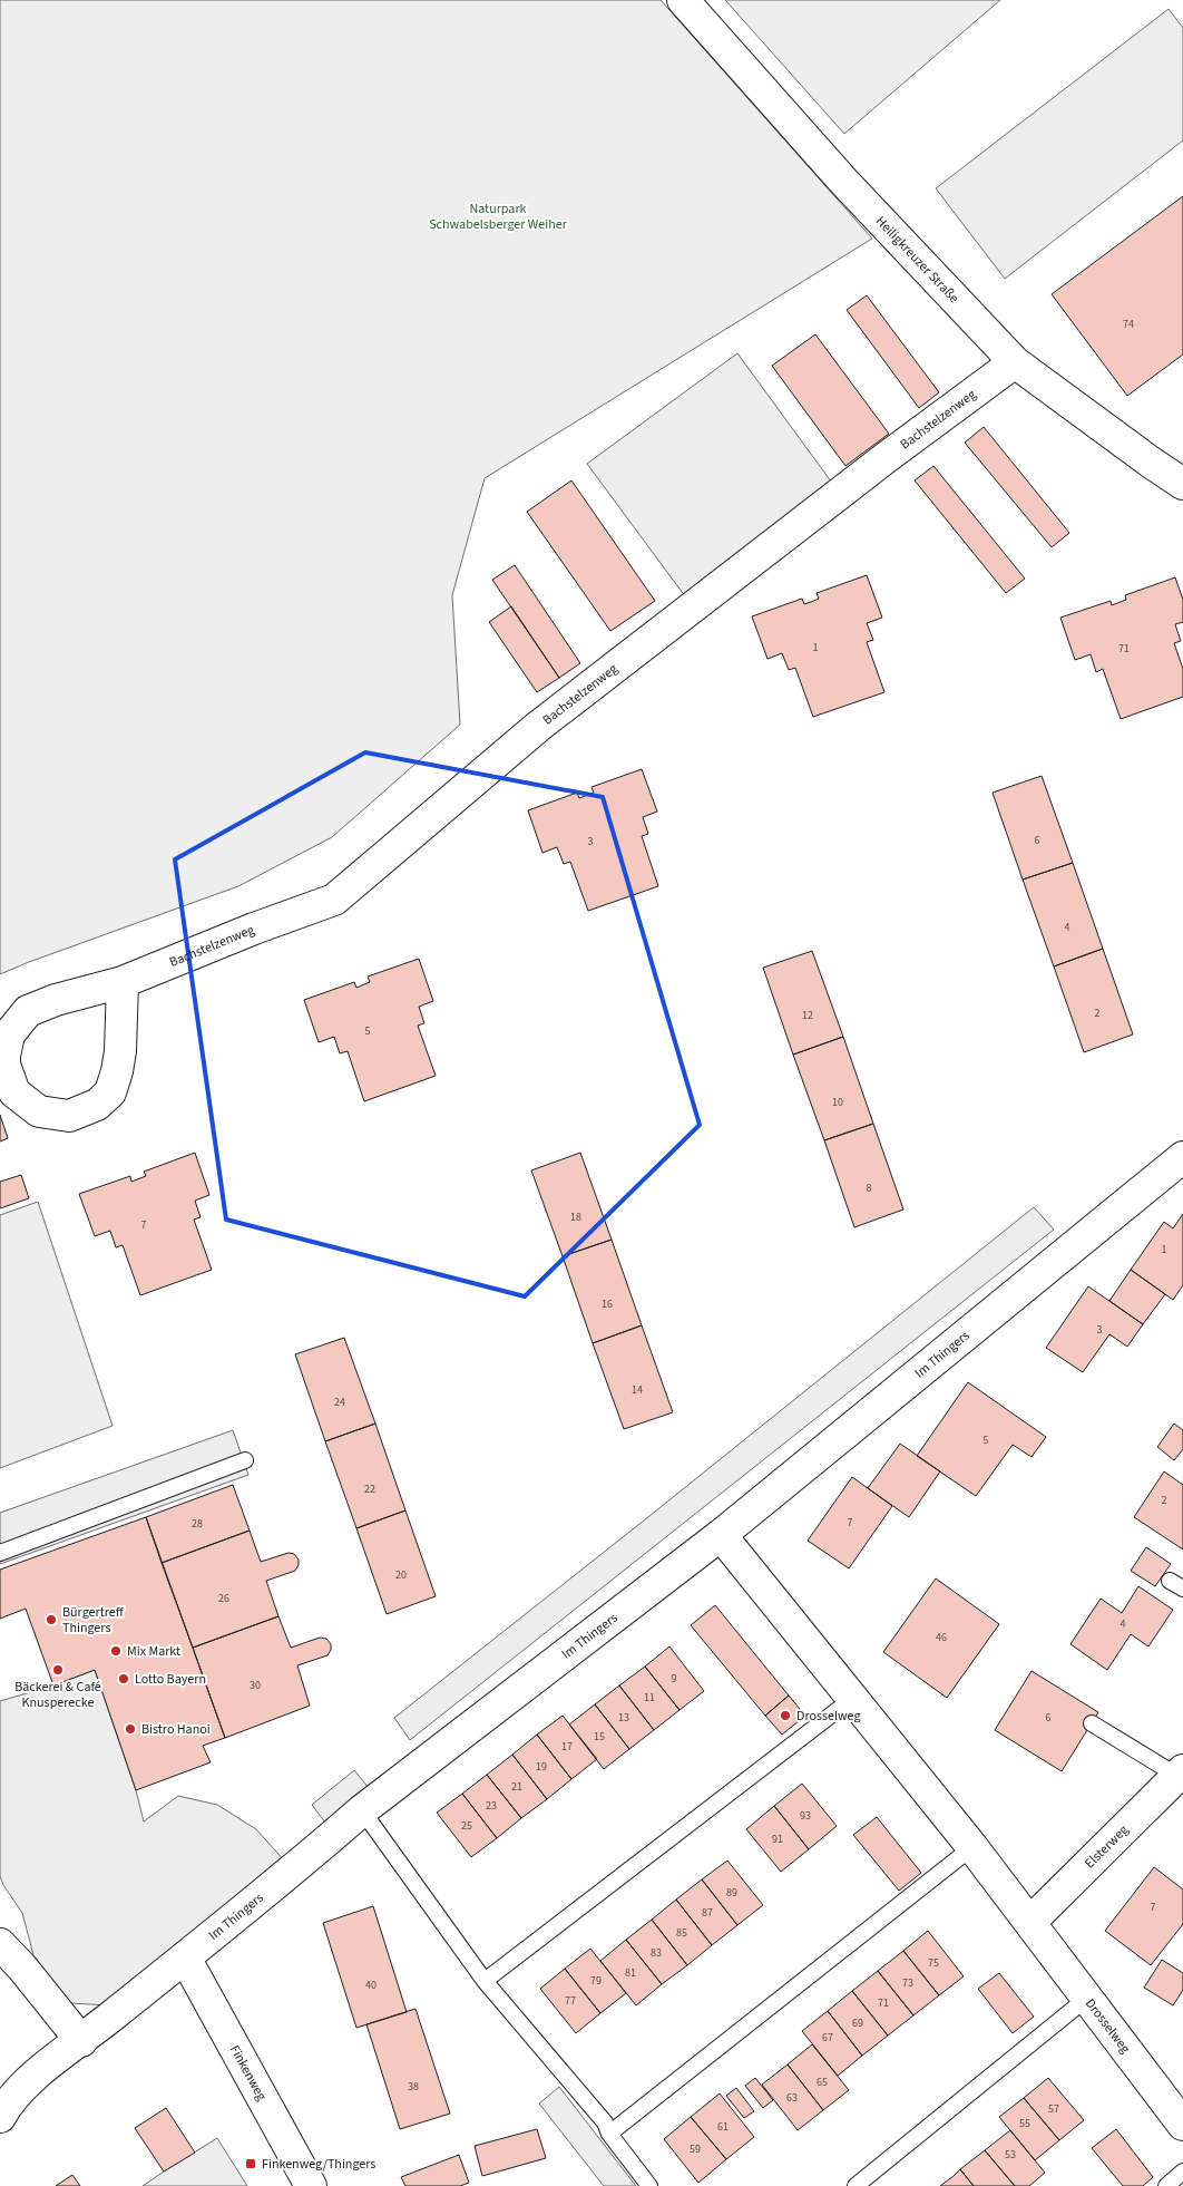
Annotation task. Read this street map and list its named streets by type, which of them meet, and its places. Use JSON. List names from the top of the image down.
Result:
{
  "streets": {
    "street": [
      "Heiligkreuzer Straße",
      "Bachstelzenweg",
      "Im Thingers",
      "Elsterweg",
      "Drosselweg",
      "Finkenweg"
    ]
  },
  "crossings": [
    ["Heiligkreuzer Straße", "Bachstelzenweg"],
    ["Im Thingers", "Drosselweg"],
    ["Im Thingers", "Finkenweg"],
    ["Elsterweg", "Drosselweg"]
  ],
  "parks": ["Naturpark Schwabelsberger Weiher"],
  "places": {
    "other": [
      "Bürgertreff Thingers",
      "Mix Markt",
      "Bäckerei & Café Knusperecke",
      "Lotto Bayern",
      "Drosselweg",
      "Bistro Hanoi"
    ],
    "transit": ["Finkenweg/Thingers"]
  },
  "house_numbers": [
    "74",
    "1",
    "71",
    "6",
    "3",
    "4",
    "2",
    "12",
    "5",
    "10",
    "8",
    "18",
    "7",
    "1",
    "16",
    "3",
    "14",
    "24",
    "5",
    "22",
    "2",
    "7",
    "28",
    "20",
    "26",
    "4",
    "46",
    "9",
    "30",
    "11",
    "13",
    "6",
    "15",
    "17",
    "19",
    "21",
    "23",
    "93",
    "25",
    "91",
    "89",
    "7",
    "87",
    "85",
    "83",
    "75",
    "81",
    "79",
    "73",
    "40",
    "77",
    "71",
    "69",
    "67",
    "65",
    "38",
    "63",
    "57",
    "55",
    "61",
    "59",
    "53"
  ]
}
